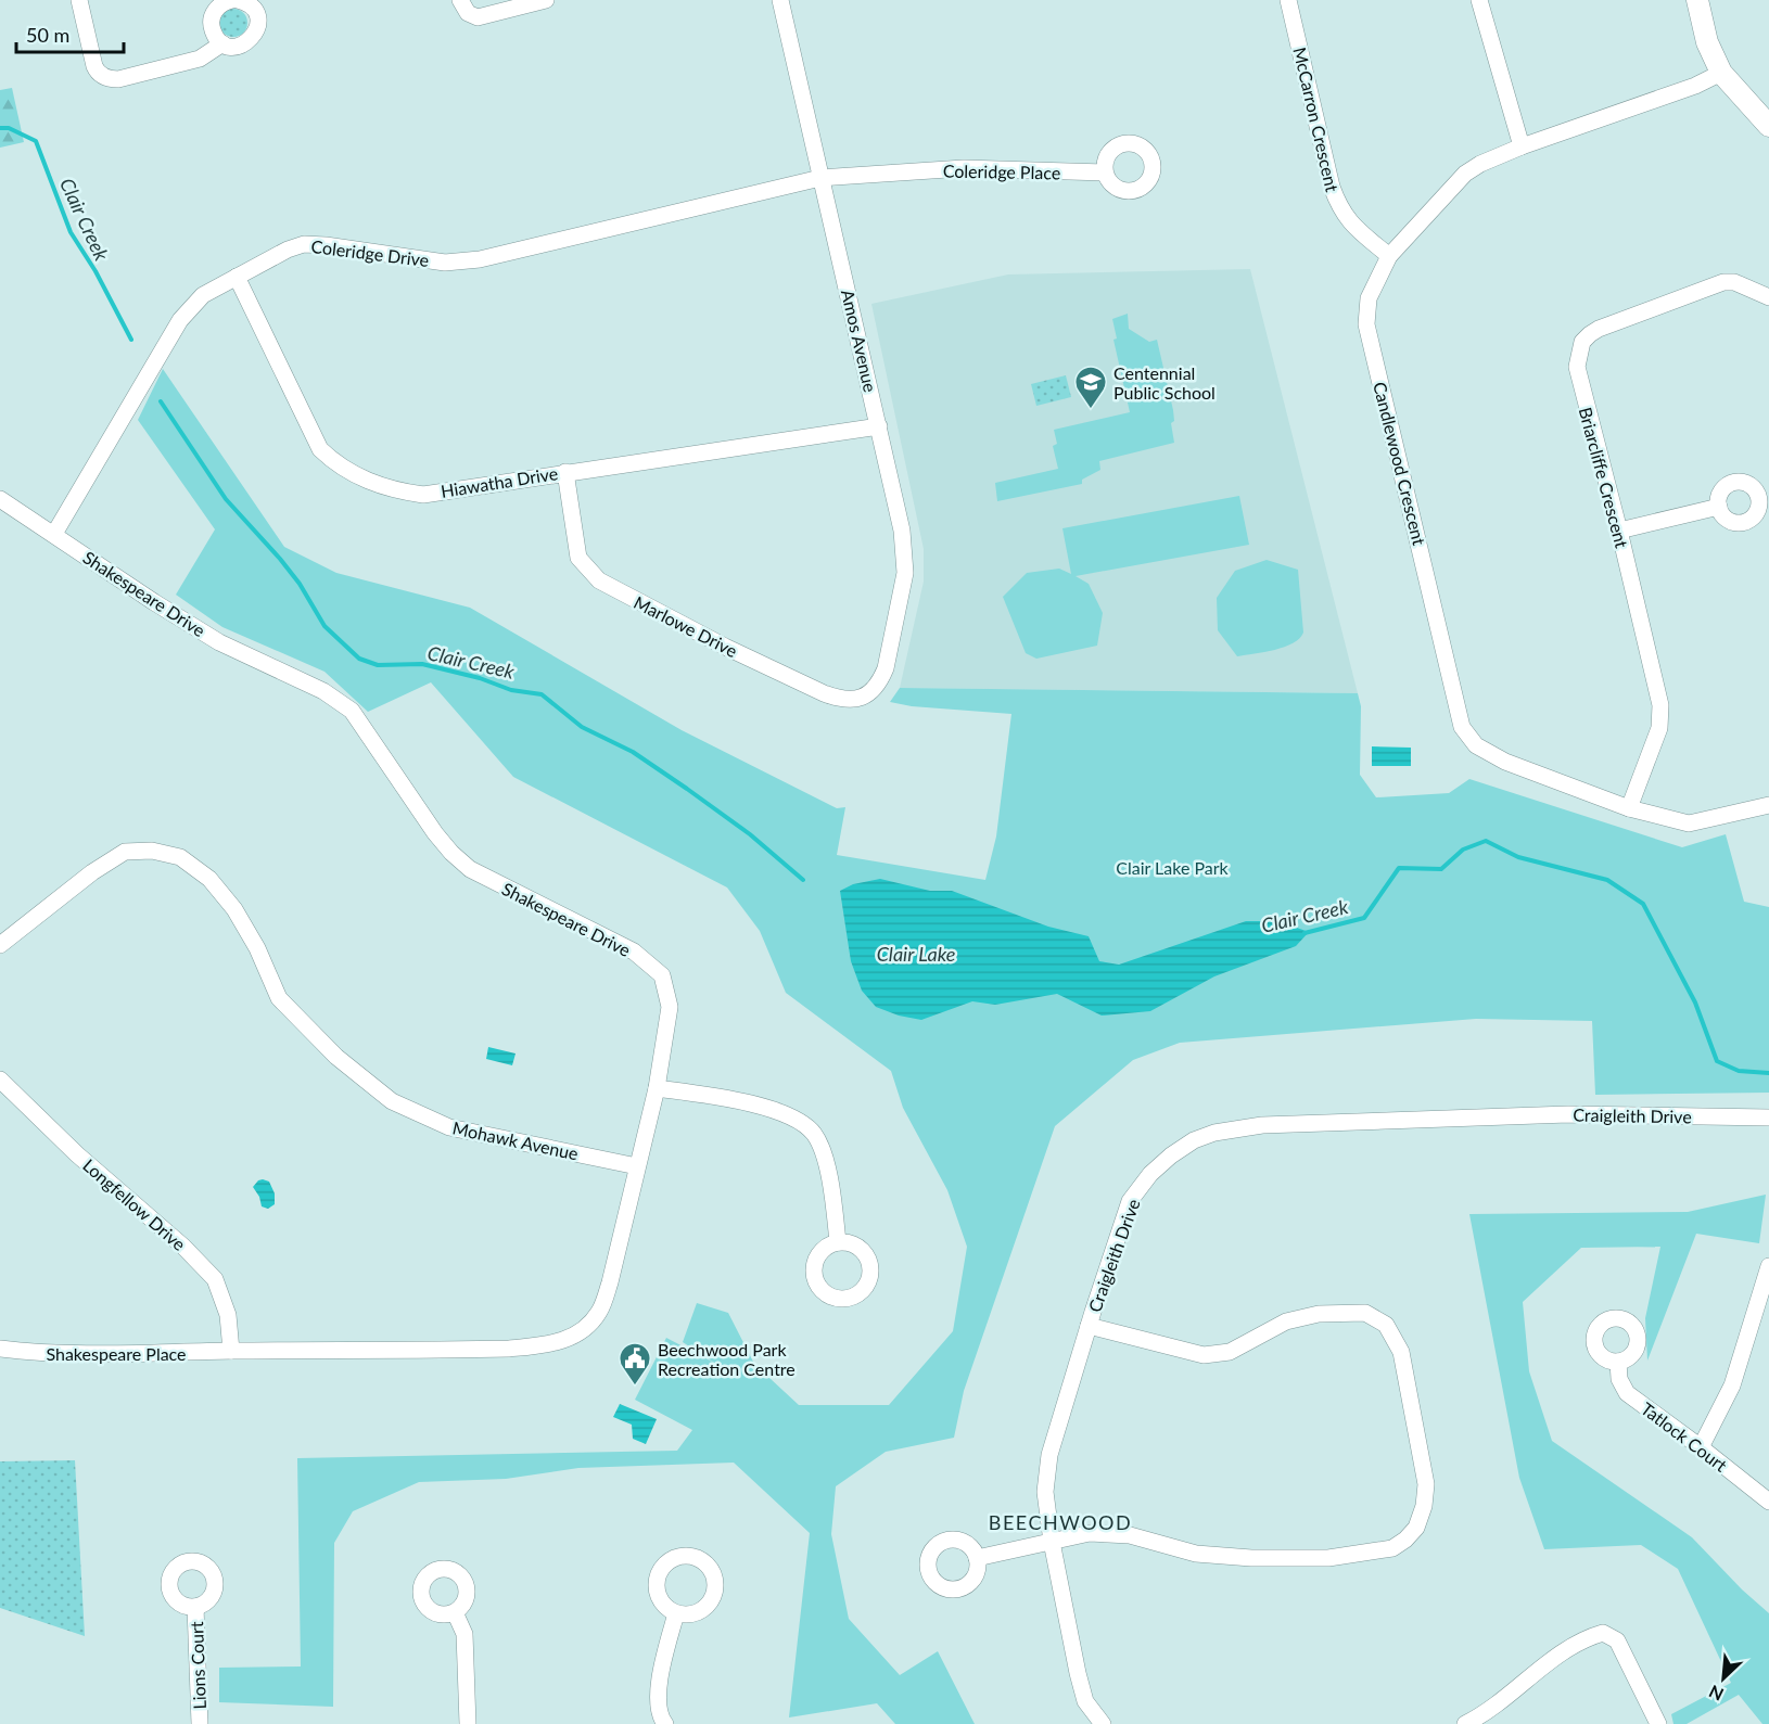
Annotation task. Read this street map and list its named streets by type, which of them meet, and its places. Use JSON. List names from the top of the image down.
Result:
{
  "streets": {
    "street": [
      "McCarron Crescent",
      "Coleridge Place",
      "Coleridge Drive",
      "Amos Avenue",
      "Candlewood Crescent",
      "Briarcliffe Crescent",
      "Hiawatha Drive",
      "Shakespeare Drive",
      "Marlowe Drive",
      "Craigleith Drive",
      "Mohawk Avenue",
      "Longfellow Drive",
      "Shakespeare Place",
      "Tatlock Court",
      "Lions Court"
    ]
  },
  "crossings": [
    ["McCarron Crescent", "Candlewood Crescent"],
    ["Coleridge Place", "Coleridge Drive"],
    ["Coleridge Place", "Amos Avenue"],
    ["Coleridge Drive", "Amos Avenue"],
    ["Coleridge Drive", "Hiawatha Drive"],
    ["Coleridge Drive", "Shakespeare Drive"],
    ["Amos Avenue", "Hiawatha Drive"],
    ["Amos Avenue", "Marlowe Drive"],
    ["Candlewood Crescent", "Briarcliffe Crescent"],
    ["Hiawatha Drive", "Marlowe Drive"],
    ["Shakespeare Drive", "Mohawk Avenue"],
    ["Shakespeare Drive", "Longfellow Drive"],
    ["Shakespeare Drive", "Shakespeare Place"],
    ["Longfellow Drive", "Shakespeare Place"]
  ],
  "districts": ["BEECHWOOD"],
  "water": ["Clair Creek", "Clair Lake"],
  "parks": ["Clair Lake Park"],
  "places": {
    "school or university": ["Centennial Public School"],
    "public building": ["Beechwood Park Recreation Centre"]
  },
  "scale_bar": "50 m",
  "north": "bottom left"
}
